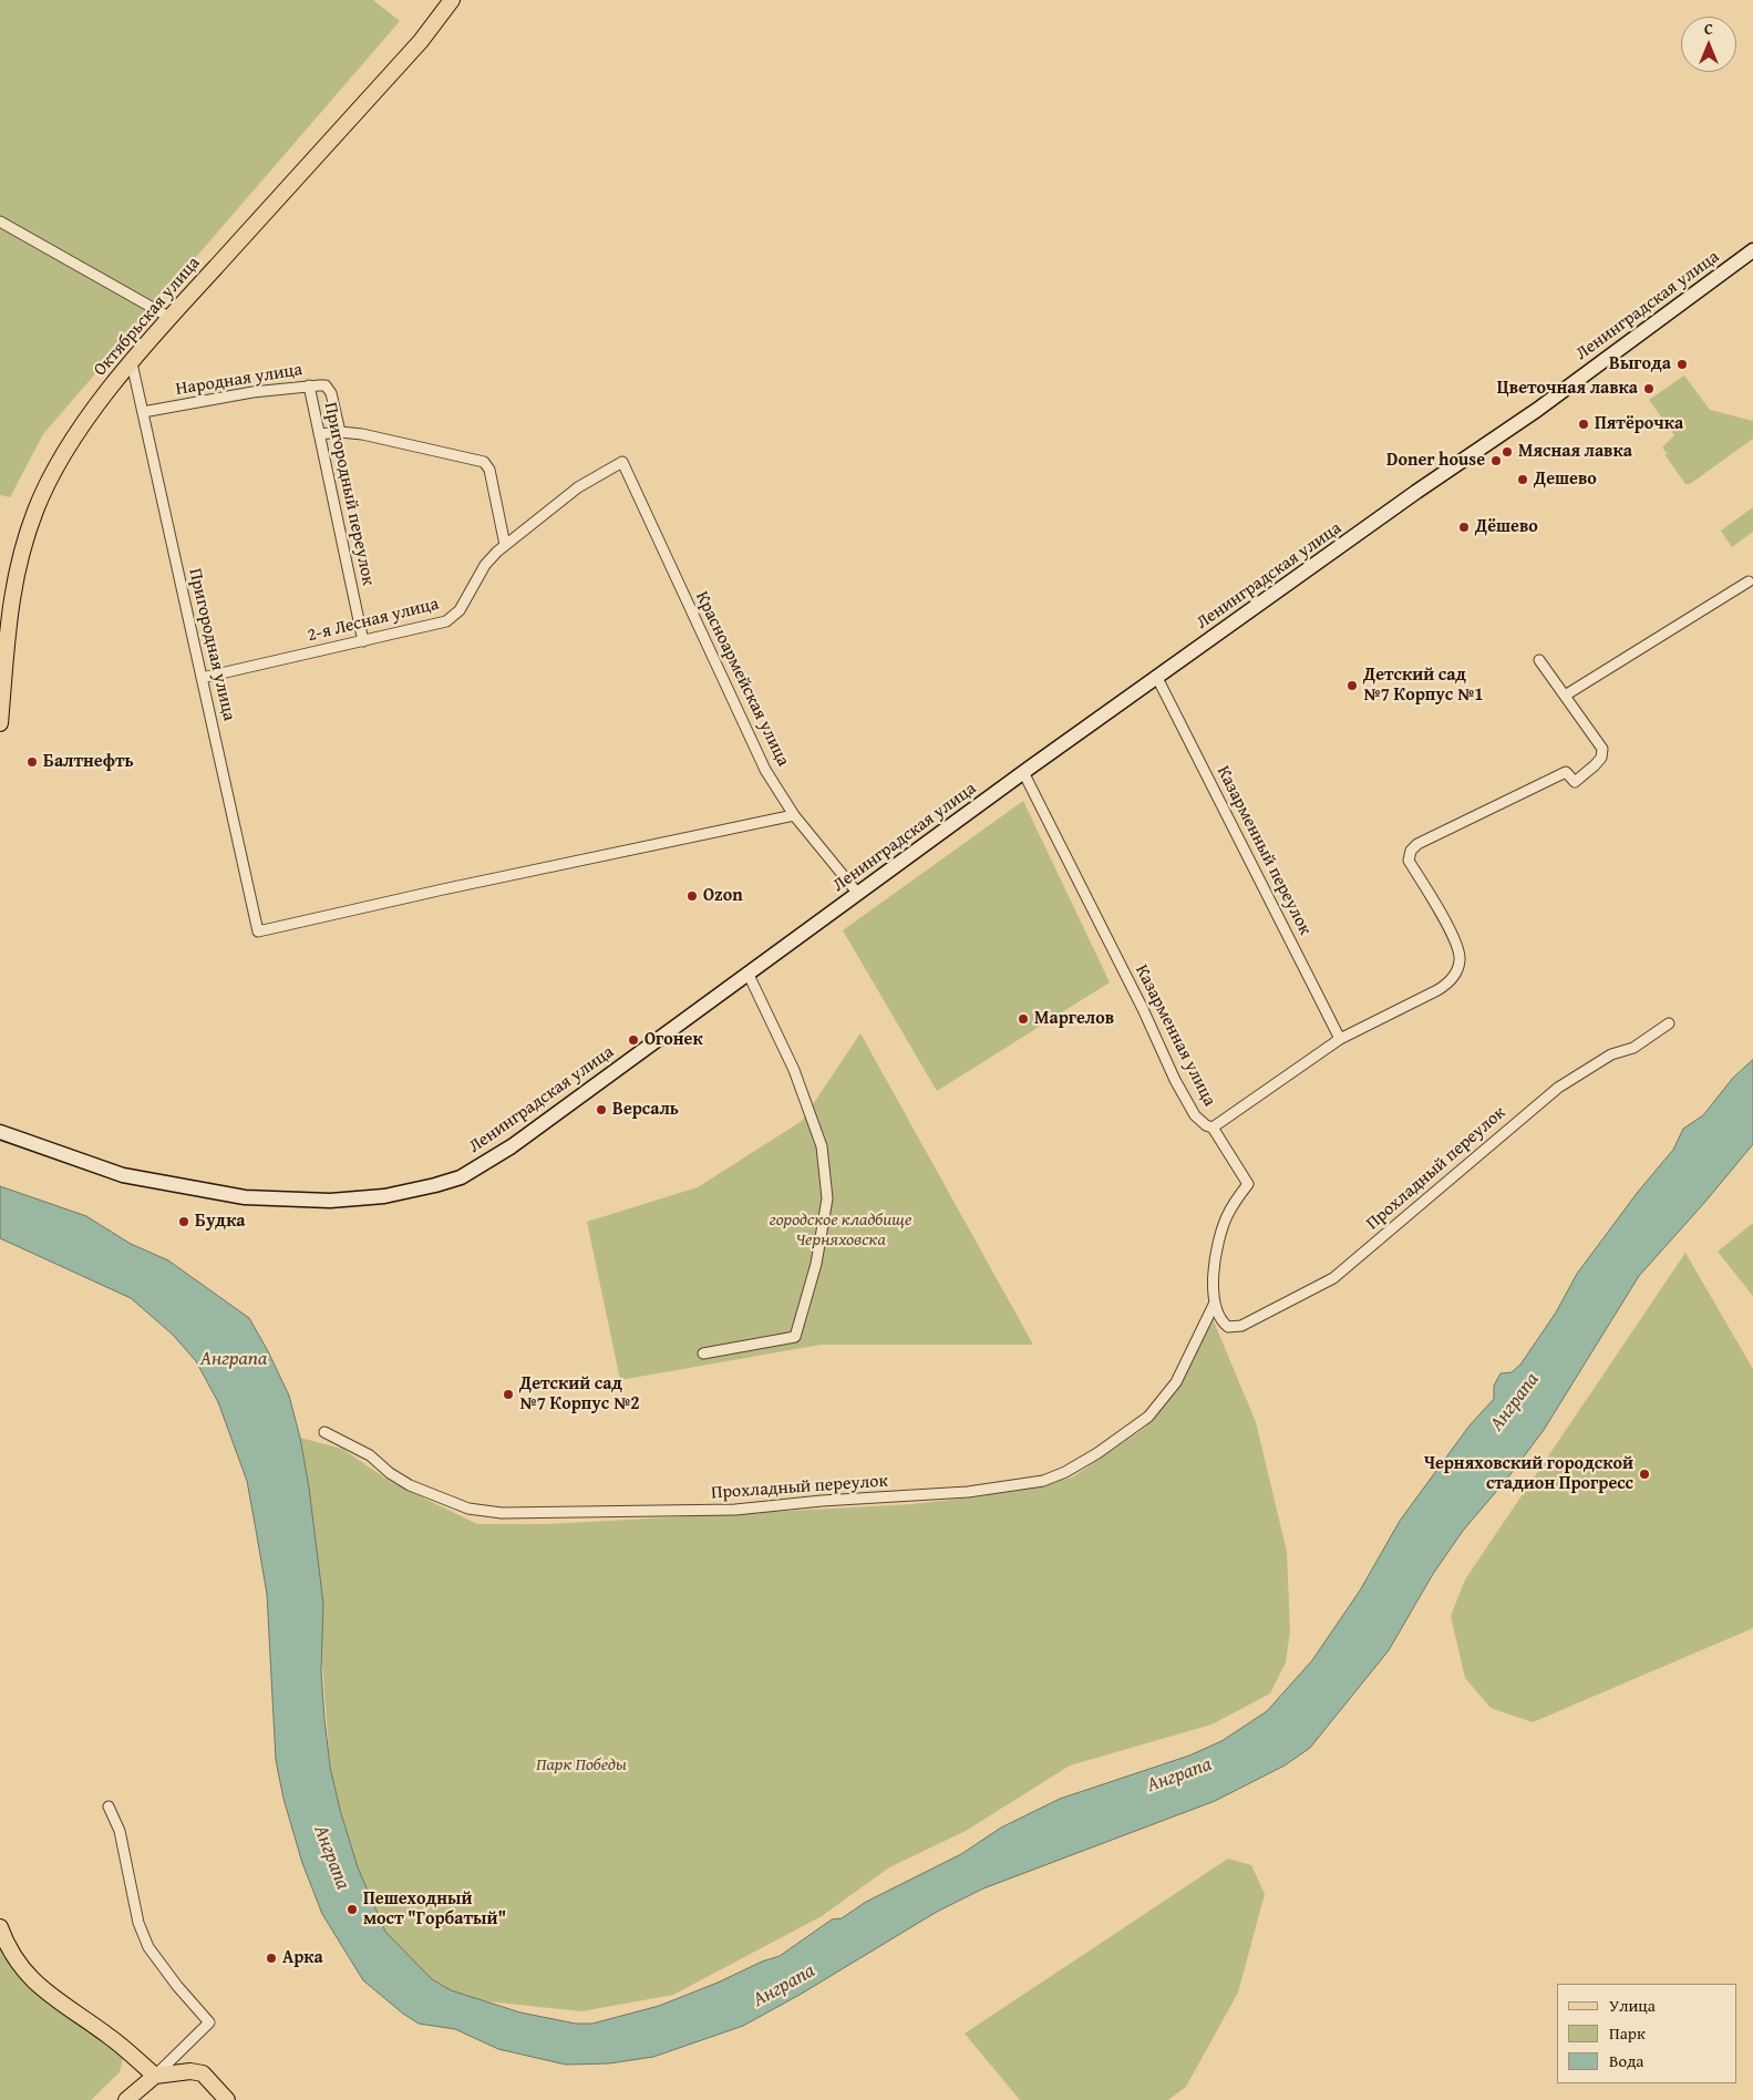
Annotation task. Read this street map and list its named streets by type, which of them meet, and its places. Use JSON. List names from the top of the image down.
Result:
{
  "streets": {
    "main road": ["Октябрьская улица"],
    "street": [
      "Ленинградская улица",
      "Народная улица",
      "Пригородный переулок",
      "2-я Лесная улица",
      "Пригородная улица",
      "Красноармейская улица",
      "Казарменный переулок",
      "Казарменная улица",
      "Прохладный переулок"
    ]
  },
  "crossings": [
    ["Ленинградская улица", "Красноармейская улица"],
    ["Ленинградская улица", "Казарменный переулок"],
    ["Ленинградская улица", "Казарменная улица"],
    ["Октябрьская улица", "Пригородная улица"],
    ["Народная улица", "Пригородный переулок"],
    ["Народная улица", "Пригородная улица"],
    ["Пригородный переулок", "2-я Лесная улица"],
    ["2-я Лесная улица", "Пригородная улица"],
    ["2-я Лесная улица", "Красноармейская улица"],
    ["Пригородная улица", "Красноармейская улица"],
    ["Казарменный переулок", "Казарменная улица"]
  ],
  "water": ["Анграпа"],
  "parks": ["городское кладбище Черняховска", "Парк Победы"],
  "places": [
    "Выгода",
    "Цветочная лавка",
    "Пятёрочка",
    "Мясная лавка",
    "Doner house",
    "Дешево",
    "Дёшево",
    "Детский сад №7 Корпус №1",
    "Балтнефть",
    "Ozon",
    "Маргелов",
    "Огонек",
    "Версаль",
    "Будка",
    "Детский сад №7 Корпус №2",
    "Черняховский городской стадион Прогресс",
    "Пешеходный мост \"Горбатый\"",
    "Арка"
  ],
  "legend": ["Улица", "Парк", "Вода"],
  "north": "top"
}
